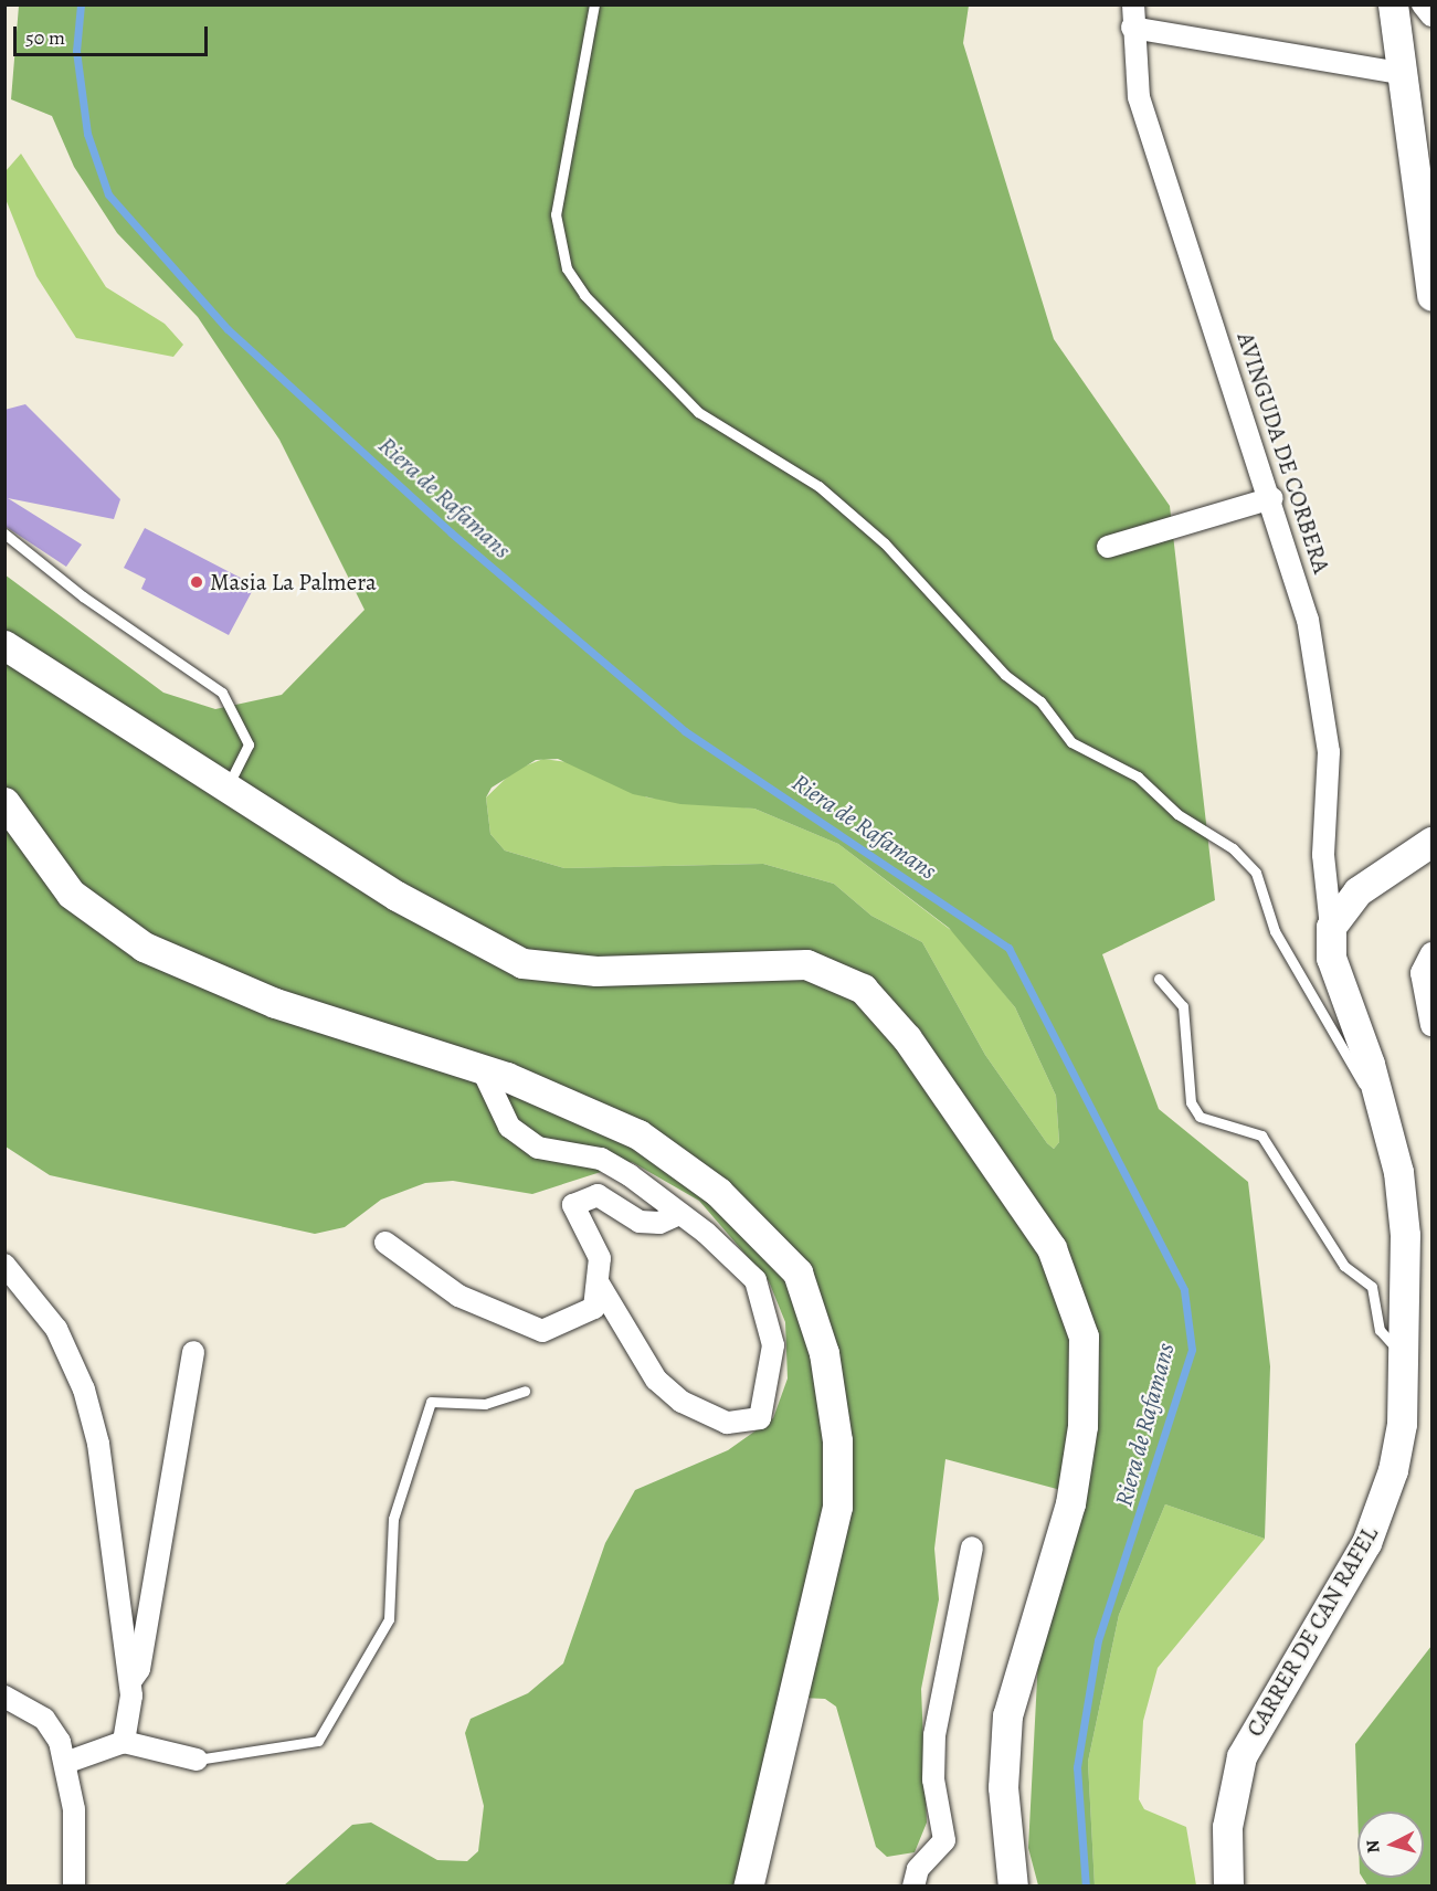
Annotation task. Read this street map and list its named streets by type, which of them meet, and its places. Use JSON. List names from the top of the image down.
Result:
{
  "streets": {
    "street": ["AVINGUDA DE CORBERA", "CARRER DE CAN RAFEL"]
  },
  "crossings": [
    ["AVINGUDA DE CORBERA", "CARRER DE CAN RAFEL"]
  ],
  "water": ["Riera de Rafamans"],
  "places": ["Masia La Palmera"],
  "scale_bar": "50 m",
  "north": "left"
}
